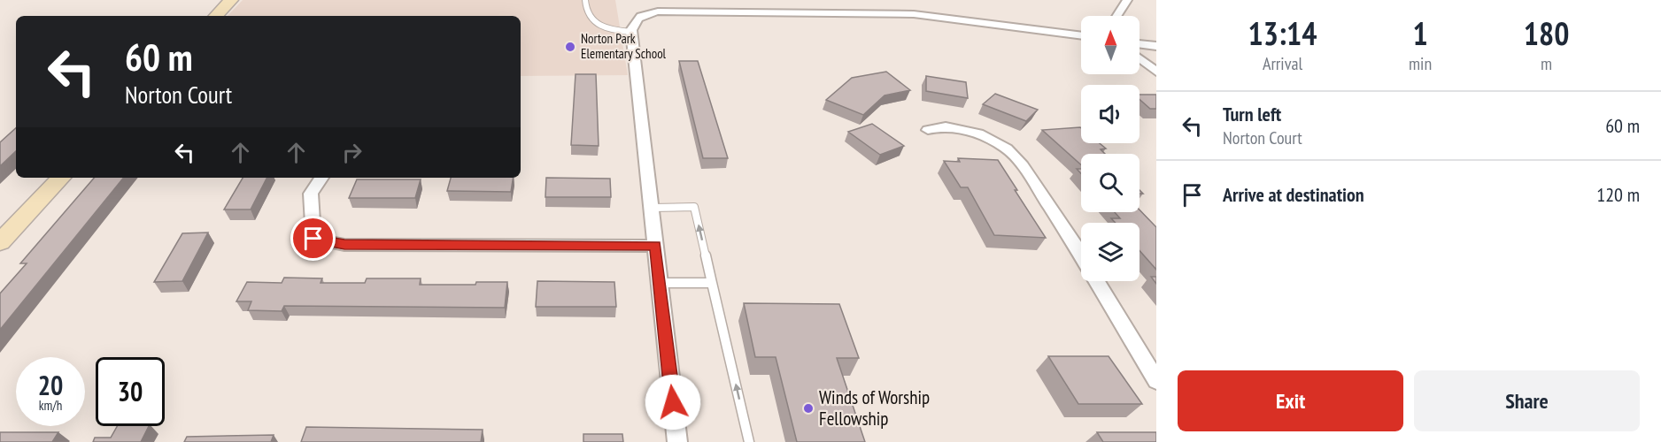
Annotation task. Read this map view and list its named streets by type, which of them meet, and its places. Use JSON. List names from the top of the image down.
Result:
{
  "places": ["Norton Park Elementary School", "Winds of Worship Fellowship"],
  "north": "top",
  "page": {
    "eta": [
      "13:14",
      "Arrival",
      "1",
      "min",
      "180",
      "m"
    ],
    "turn": ["60 m", "Norton Court"],
    "list": [
      {
        "name": "Turn left",
        "note": "Norton Court",
        "value": "60 m"
      },
      {
        "name": "Arrive at destination",
        "value": "120 m"
      }
    ],
    "speed": "20 km/h",
    "limit": "30",
    "buttons": ["Exit", "Share"]
  }
}
